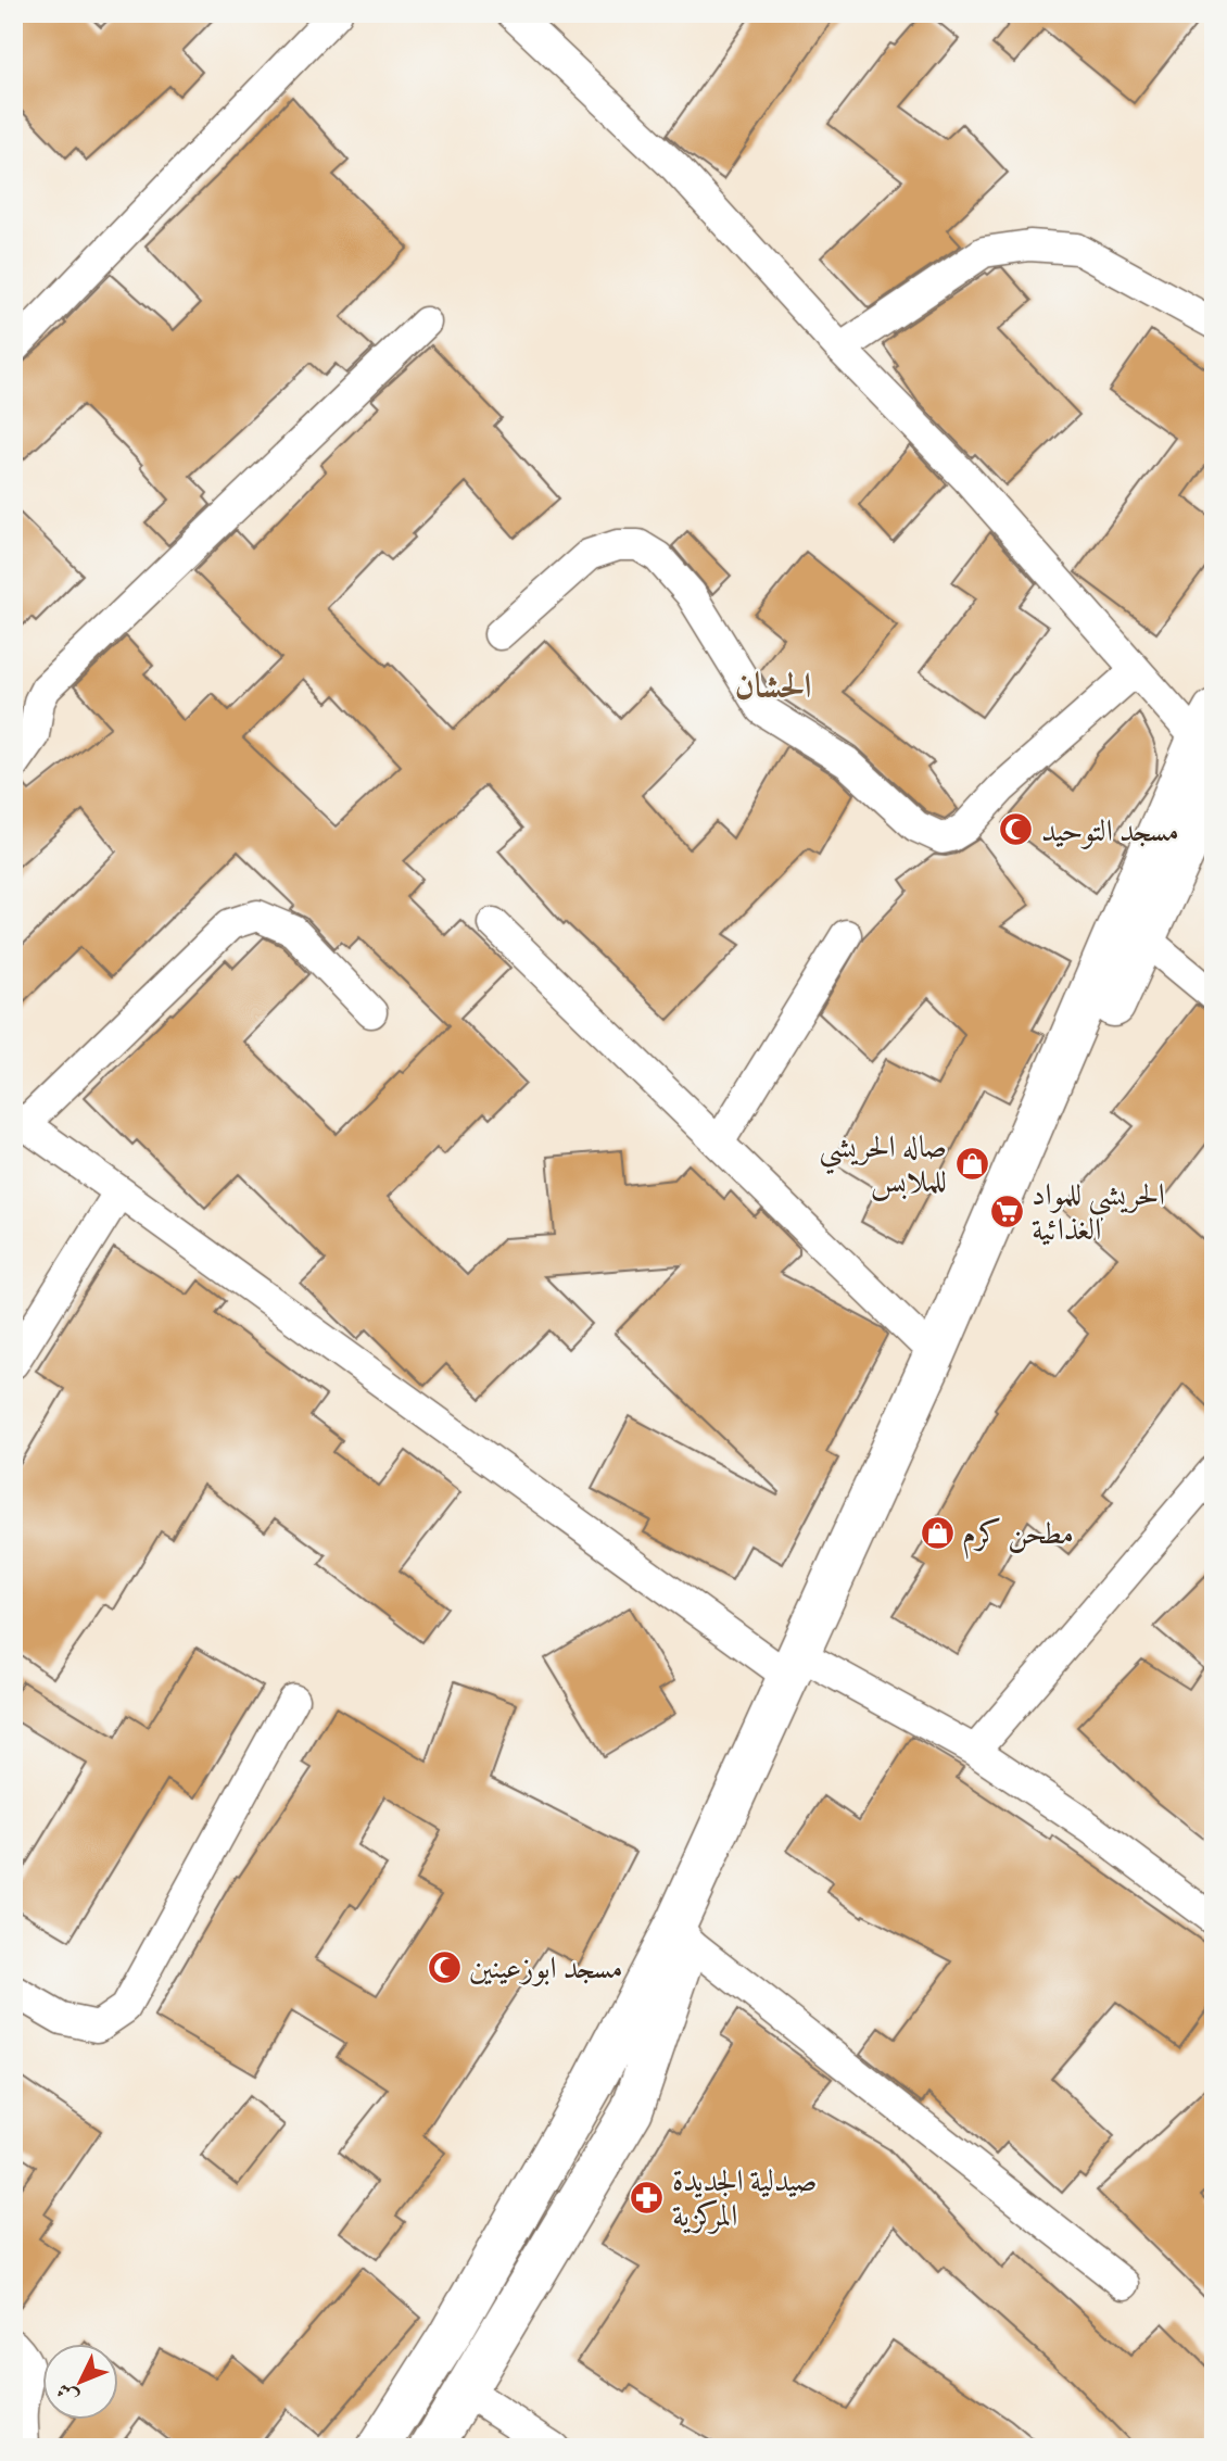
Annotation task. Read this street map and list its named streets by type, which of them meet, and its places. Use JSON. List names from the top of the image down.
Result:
{
  "districts": ["الحشان"],
  "places": {
    "mosque": ["مسجد التوحيد", "مسجد ابوزعينين"],
    "shop": ["صاله الحريشي للملابس", "مطحن كرم"],
    "supermarket": ["الحريشي للمواد الغذائية"],
    "pharmacy": ["صيدلية الجديدة المركزية"]
  },
  "north": "bottom left"
}
